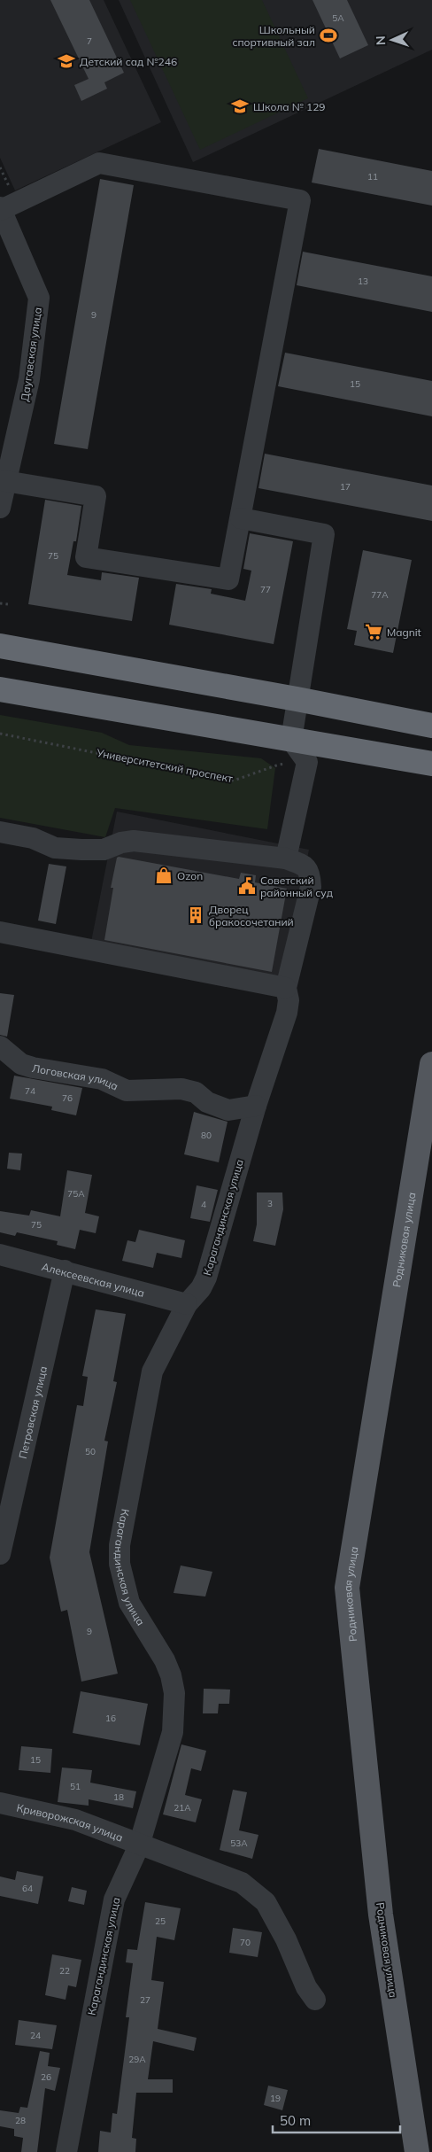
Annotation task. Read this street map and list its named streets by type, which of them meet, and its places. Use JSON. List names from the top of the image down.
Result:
{
  "streets": {
    "main road": ["Родниковая улица"],
    "street": [
      "Даугавская улица",
      "Логовская улица",
      "Карагандинская улица",
      "Алексеевская улица",
      "Петровская улица",
      "Криворожская улица"
    ],
    "path": ["Университетский проспект"]
  },
  "crossings": [
    ["Логовская улица", "Карагандинская улица"],
    ["Карагандинская улица", "Алексеевская улица"],
    ["Карагандинская улица", "Криворожская улица"],
    ["Алексеевская улица", "Петровская улица"]
  ],
  "places": {
    "sports": ["Школьный спортивный зал"],
    "school or university": ["Детский сад №246", "Школа № 129"],
    "supermarket": ["Magnit"],
    "shop": ["Ozon"],
    "public building": ["Советский районный суд"],
    "building": ["Дворец бракосочетаний"]
  },
  "house_numbers": [
    "5А",
    "7",
    "11",
    "13",
    "9",
    "15",
    "17",
    "75",
    "77",
    "77А",
    "74",
    "76",
    "80",
    "75А",
    "3",
    "4",
    "75",
    "50",
    "9",
    "16",
    "15",
    "51",
    "18",
    "21А",
    "53А",
    "64",
    "25",
    "70",
    "22",
    "27",
    "24",
    "29А",
    "26",
    "19",
    "28"
  ],
  "scale_bar": "50 m",
  "north": "left"
}
